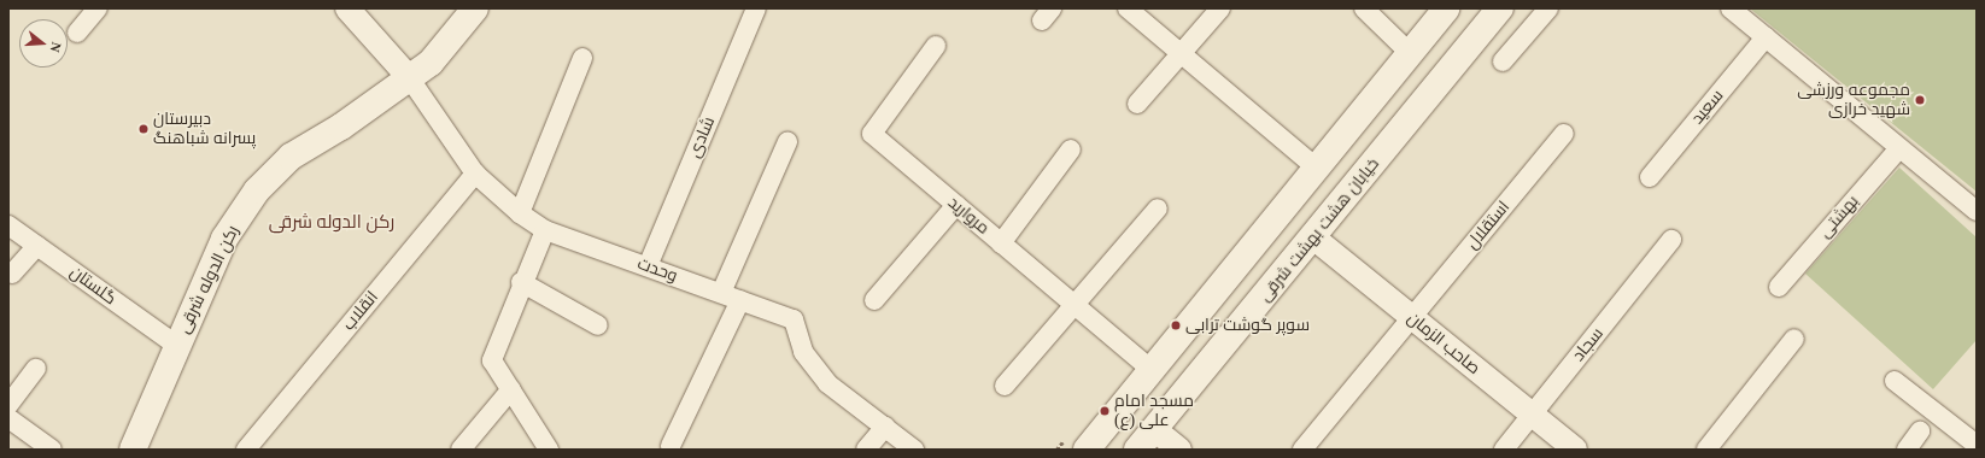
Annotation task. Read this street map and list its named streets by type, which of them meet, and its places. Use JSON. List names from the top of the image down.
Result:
{
  "streets": {
    "main road": ["خیابان هشت بهشت شرقی", "رکن الدوله شرقی"],
    "street": [
      "سعید",
      "شادی",
      "مروارید",
      "بهشتی",
      "استقلال",
      "وحدت",
      "گلستان",
      "انقلاب",
      "صاحب الزمان",
      "سجاد"
    ]
  },
  "crossings": [
    ["شادی", "وحدت"],
    ["استقلال", "صاحب الزمان"],
    ["خیابان هشت بهشت شرقی", "صاحب الزمان"],
    ["وحدت", "رکن الدوله شرقی"],
    ["وحدت", "انقلاب"],
    ["رکن الدوله شرقی", "گلستان"],
    ["صاحب الزمان", "سجاد"]
  ],
  "districts": ["رکن الدوله شرقی"],
  "places": [
    "مجموعه ورزشی شهید خرازی",
    "دبیرستان پسرانه شباهنگ",
    "سوپر گوشت ترابی",
    "مسجد امام علی (ع)"
  ],
  "north": "right"
}
